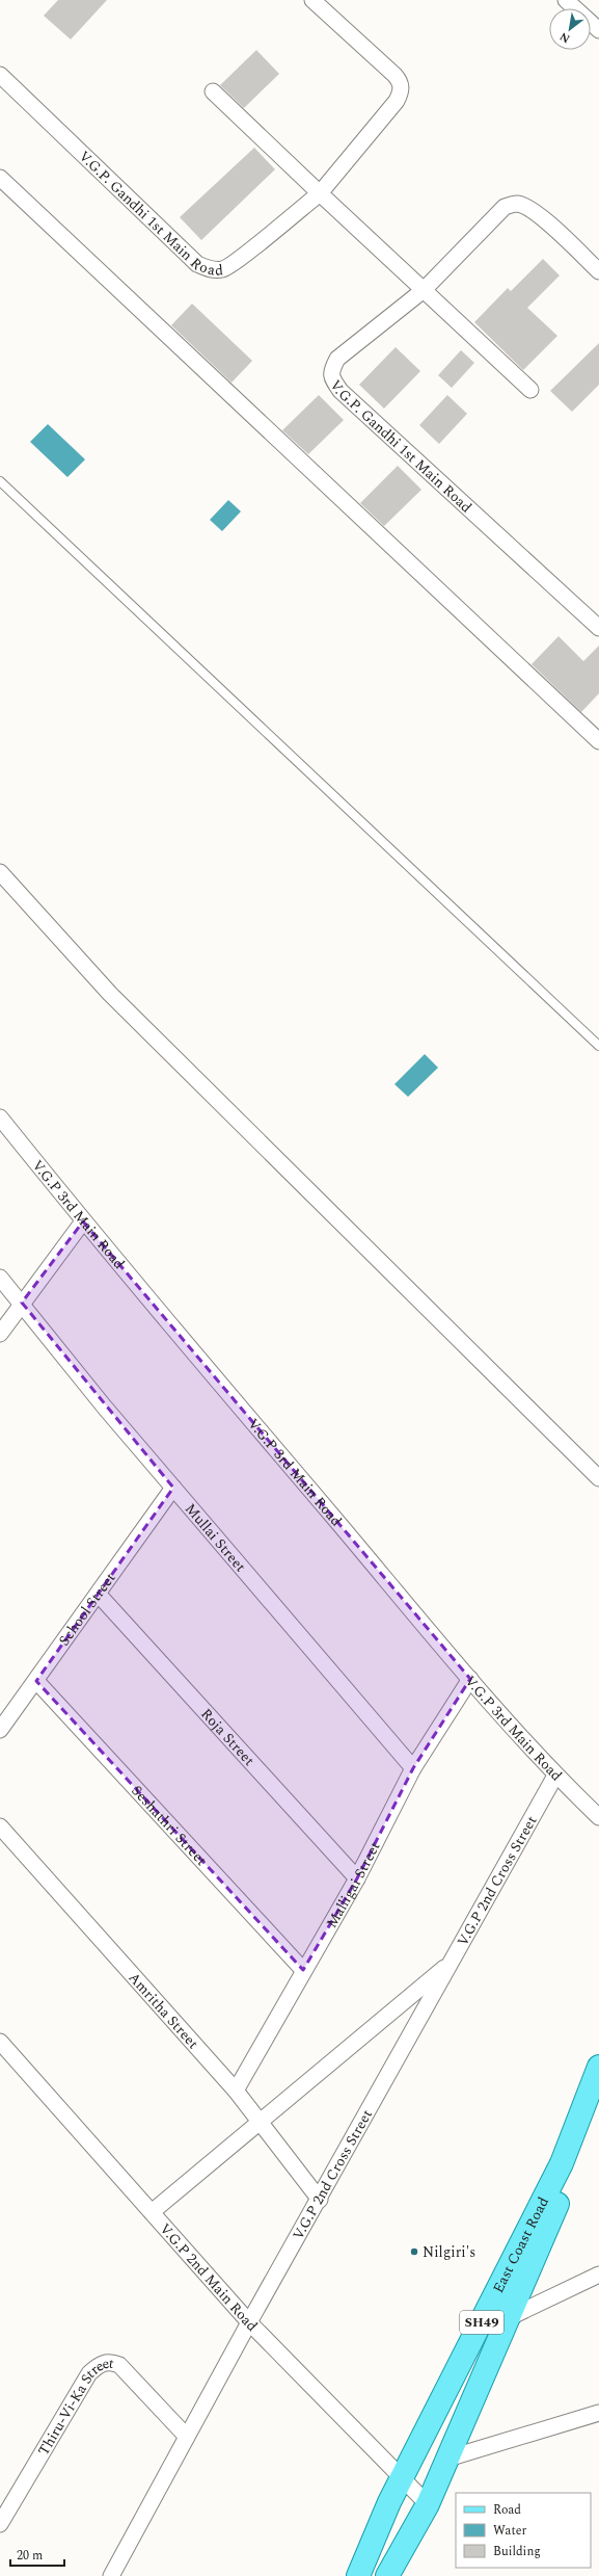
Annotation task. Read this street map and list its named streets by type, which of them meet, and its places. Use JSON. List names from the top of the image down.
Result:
{
  "streets": {
    "main road": ["East Coast Road", "SH49"],
    "street": [
      "V.G.P. Gandhi 1st Main Road",
      "V.G.P 3rd Main Road",
      "Mullai Street",
      "School Street",
      "Roja Street",
      "Seshathri Street",
      "V.G.P 2nd Cross Street",
      "Malligai Street",
      "Amritha Street",
      "V.G.P 2nd Main Road",
      "Thiru-Vi-Ka Street"
    ]
  },
  "crossings": [
    ["V.G.P 3rd Main Road", "V.G.P 2nd Cross Street"],
    ["V.G.P 3rd Main Road", "Malligai Street"],
    ["Mullai Street", "School Street"],
    ["Mullai Street", "Malligai Street"],
    ["School Street", "Roja Street"],
    ["School Street", "Seshathri Street"],
    ["Roja Street", "Malligai Street"],
    ["Seshathri Street", "Malligai Street"],
    ["V.G.P 2nd Cross Street", "Amritha Street"],
    ["V.G.P 2nd Cross Street", "V.G.P 2nd Main Road"],
    ["V.G.P 2nd Cross Street", "Thiru-Vi-Ka Street"],
    ["Malligai Street", "Amritha Street"],
    ["East Coast Road", "V.G.P 2nd Main Road"]
  ],
  "places": ["Nilgiri's"],
  "legend": ["Road", "Water", "Building"],
  "scale_bar": "20 m",
  "north": "bottom left"
}
